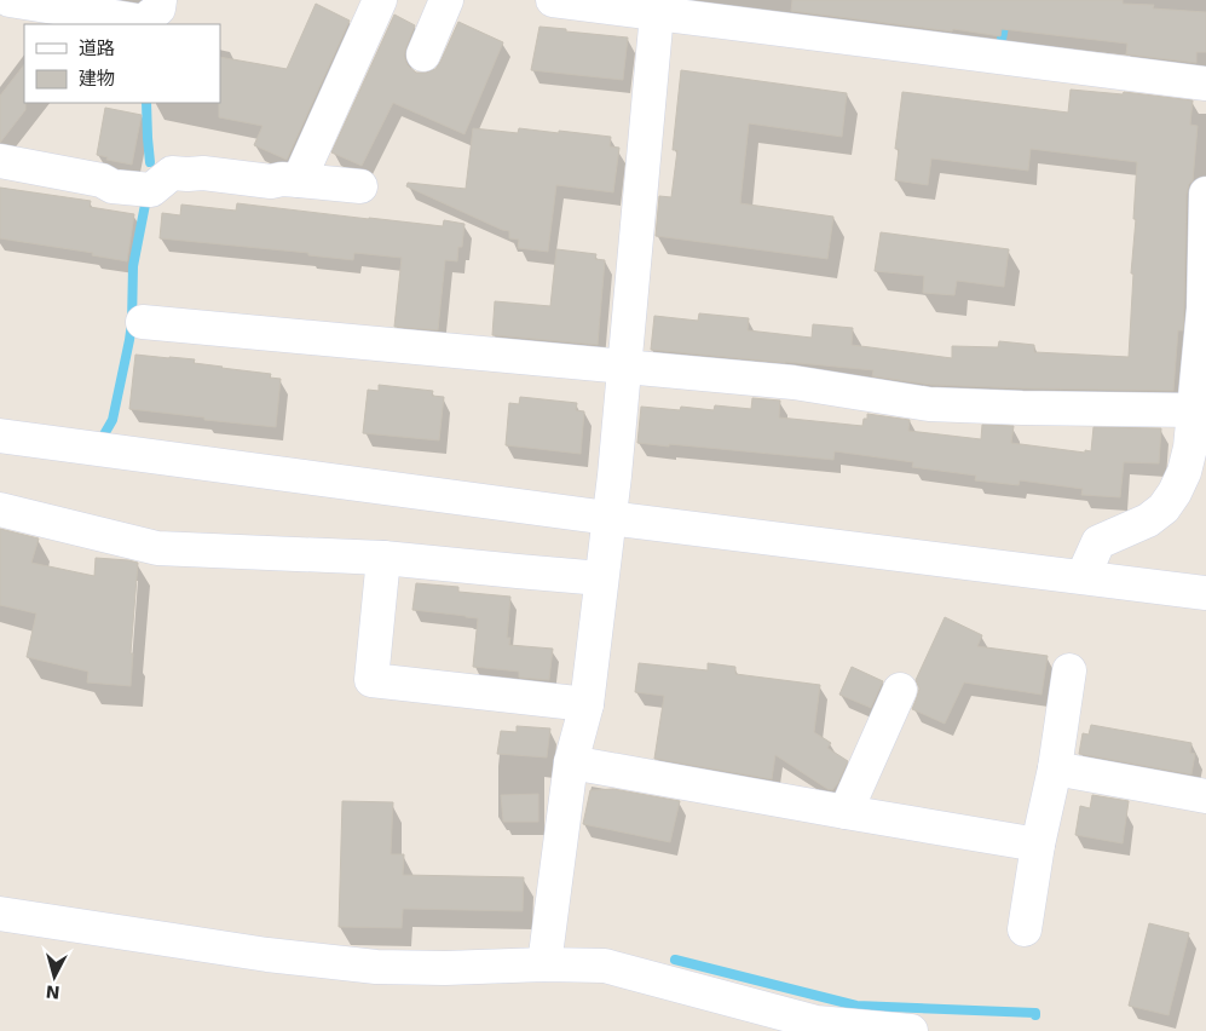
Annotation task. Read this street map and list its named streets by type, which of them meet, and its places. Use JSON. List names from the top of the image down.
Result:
{
  "legend": ["道路", "建物"],
  "north": "bottom"
}
